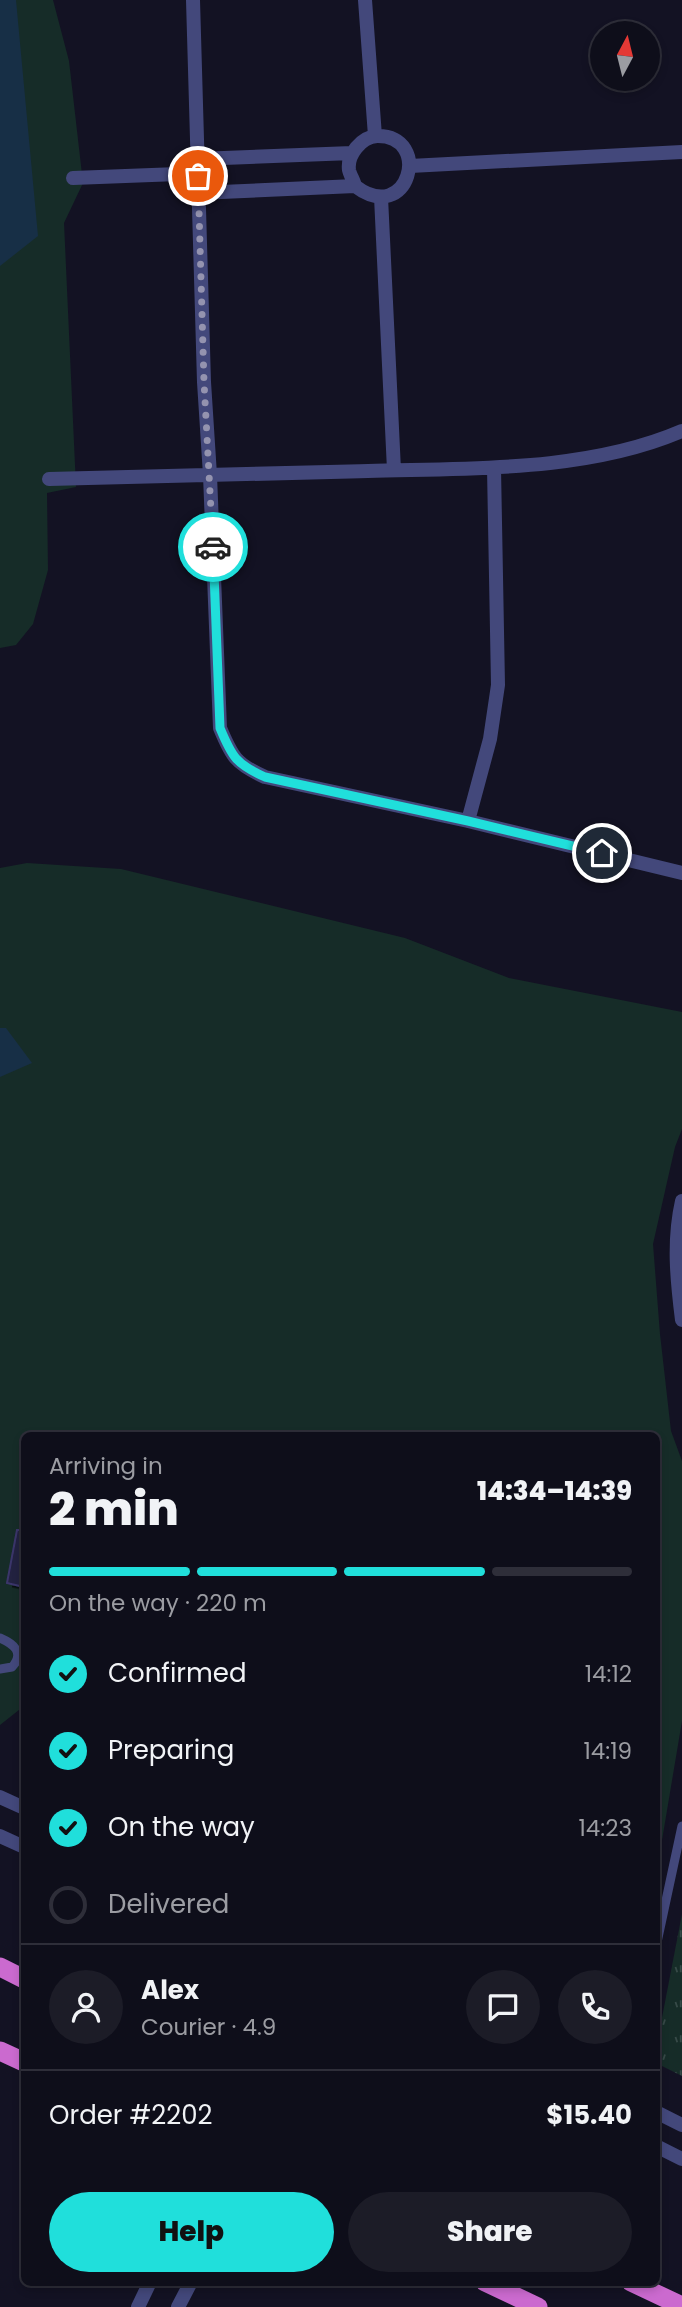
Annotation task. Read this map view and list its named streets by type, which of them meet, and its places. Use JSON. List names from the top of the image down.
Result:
{
  "north": "top",
  "page": {
    "heading": ["2 min", "Arriving in", "14:34–14:39"],
    "panel": [
      "Alex",
      "Courier · 4.9",
      "Order #2202",
      "$15.40"
    ],
    "bar": "On the way · 220 m",
    "list": [
      ["Confirmed", "14:12"],
      ["Preparing", "14:19"],
      ["On the way", "14:23"],
      "Delivered"
    ],
    "buttons": ["Help", "Share"]
  }
}
